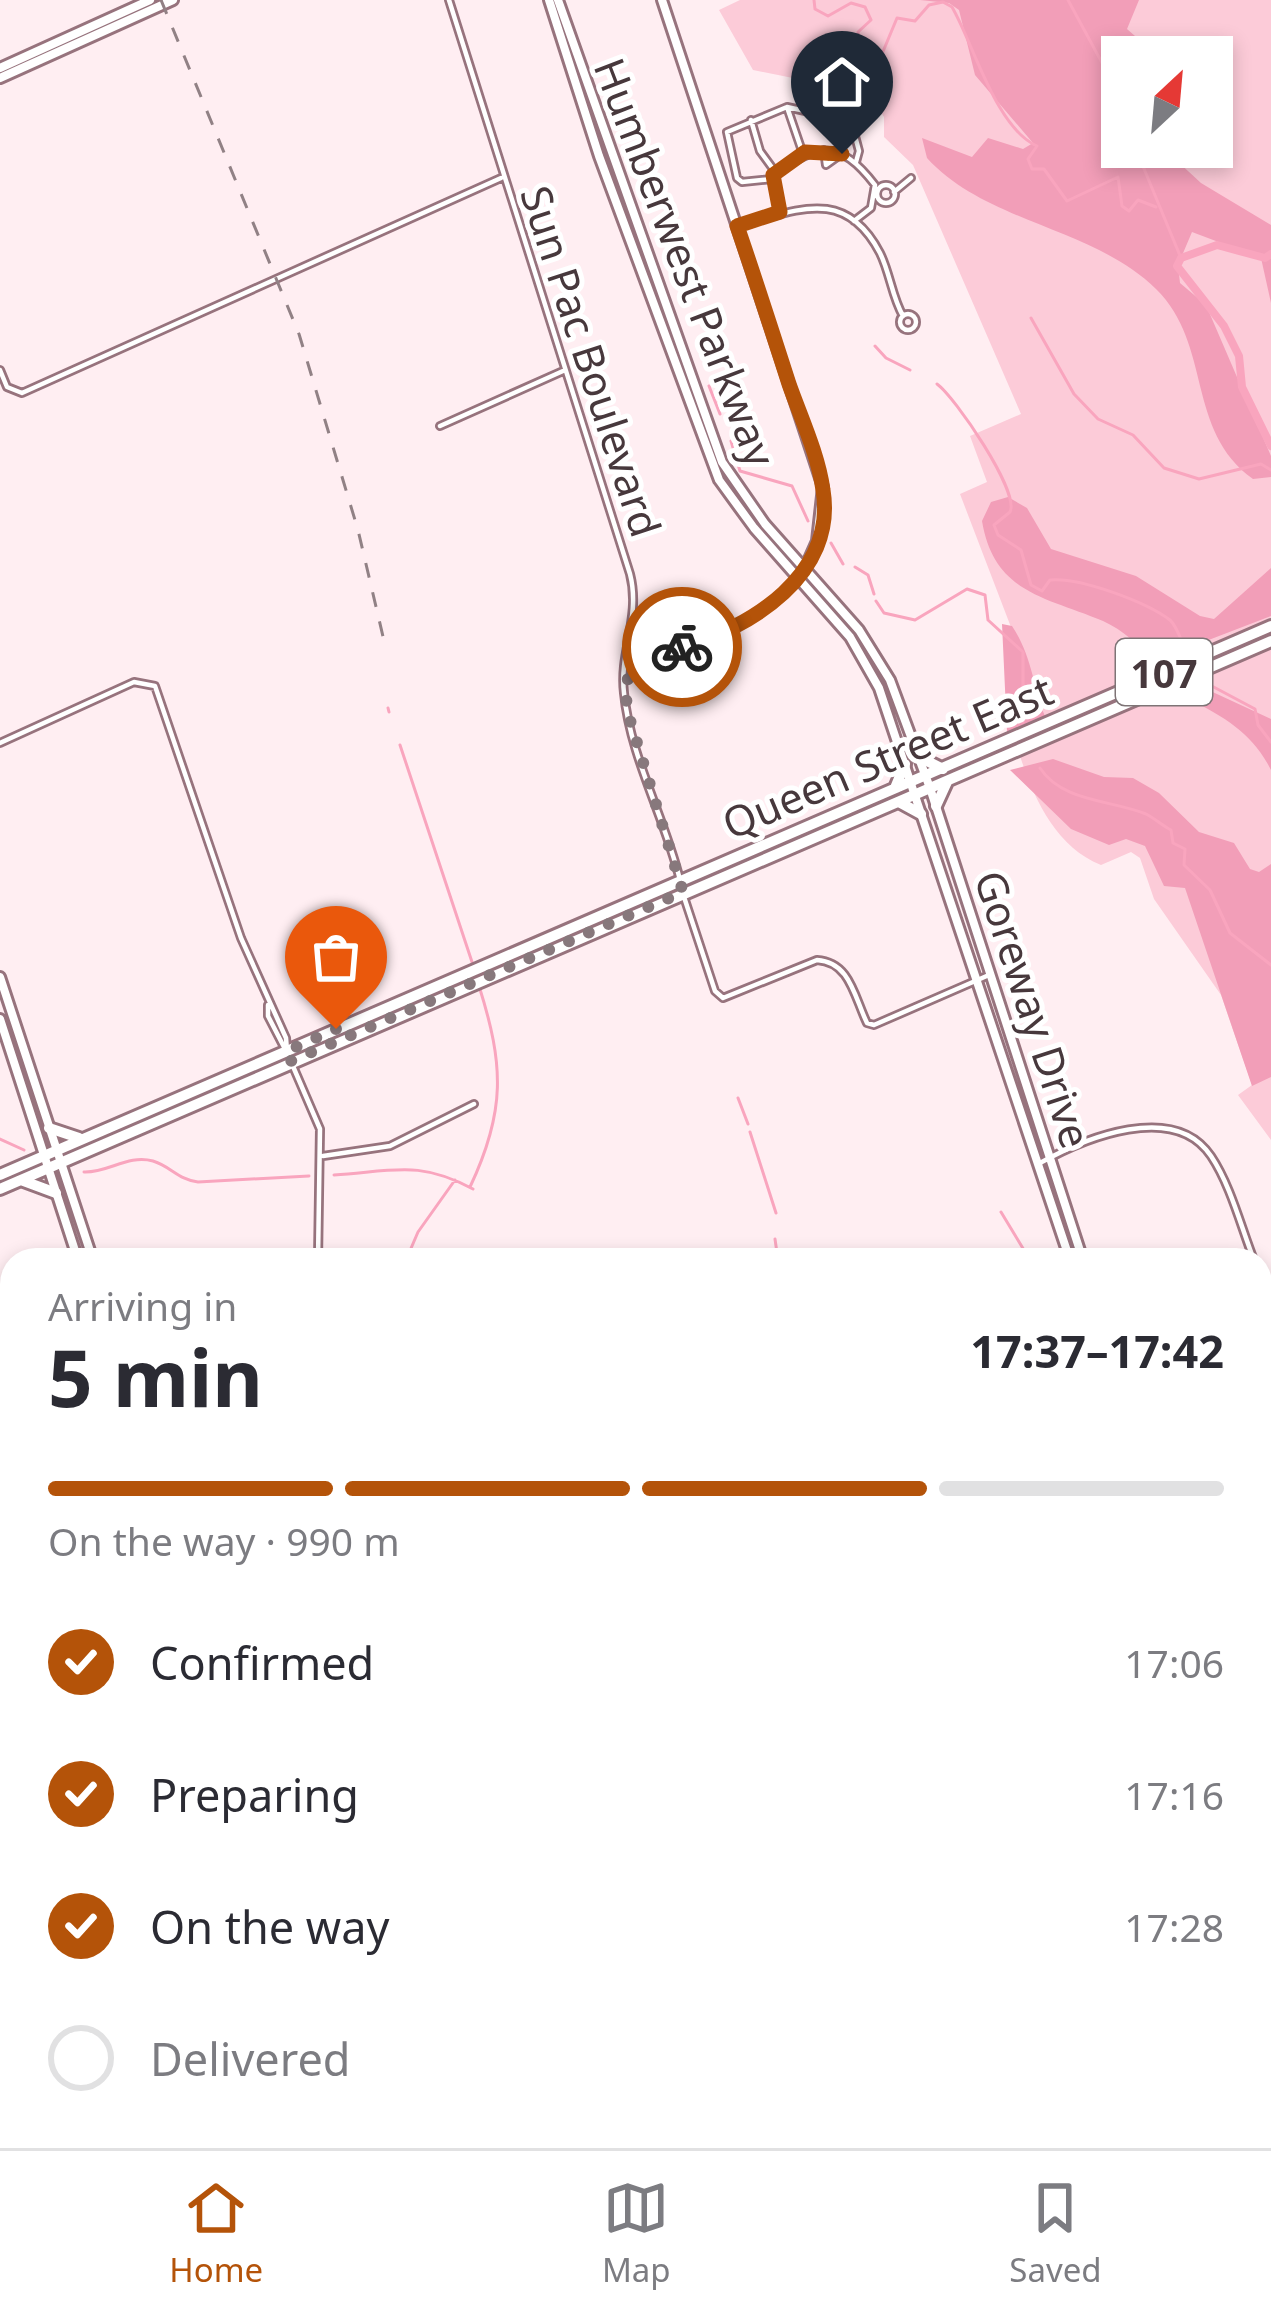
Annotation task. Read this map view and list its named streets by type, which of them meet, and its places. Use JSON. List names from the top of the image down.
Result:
{
  "streets": {
    "main road": [
      "Humberwest Parkway",
      "107",
      "Queen Street East",
      "Goreway Drive"
    ],
    "street": ["Sun Pac Boulevard"]
  },
  "crossings": [
    ["Humberwest Parkway", "Queen Street East"],
    ["Humberwest Parkway", "Goreway Drive"],
    ["Sun Pac Boulevard", "Queen Street East"],
    ["Sun Pac Boulevard", "Goreway Drive"],
    ["Queen Street East", "Goreway Drive"]
  ],
  "north": "top right",
  "page": {
    "heading": ["5 min", "Arriving in", "17:37–17:42"],
    "bar": "On the way · 990 m",
    "list": [
      ["Confirmed", "17:06"],
      ["Preparing", "17:16"],
      ["On the way", "17:28"],
      "Delivered"
    ],
    "tabs": ["Home", "Map", "Saved"]
  }
}
